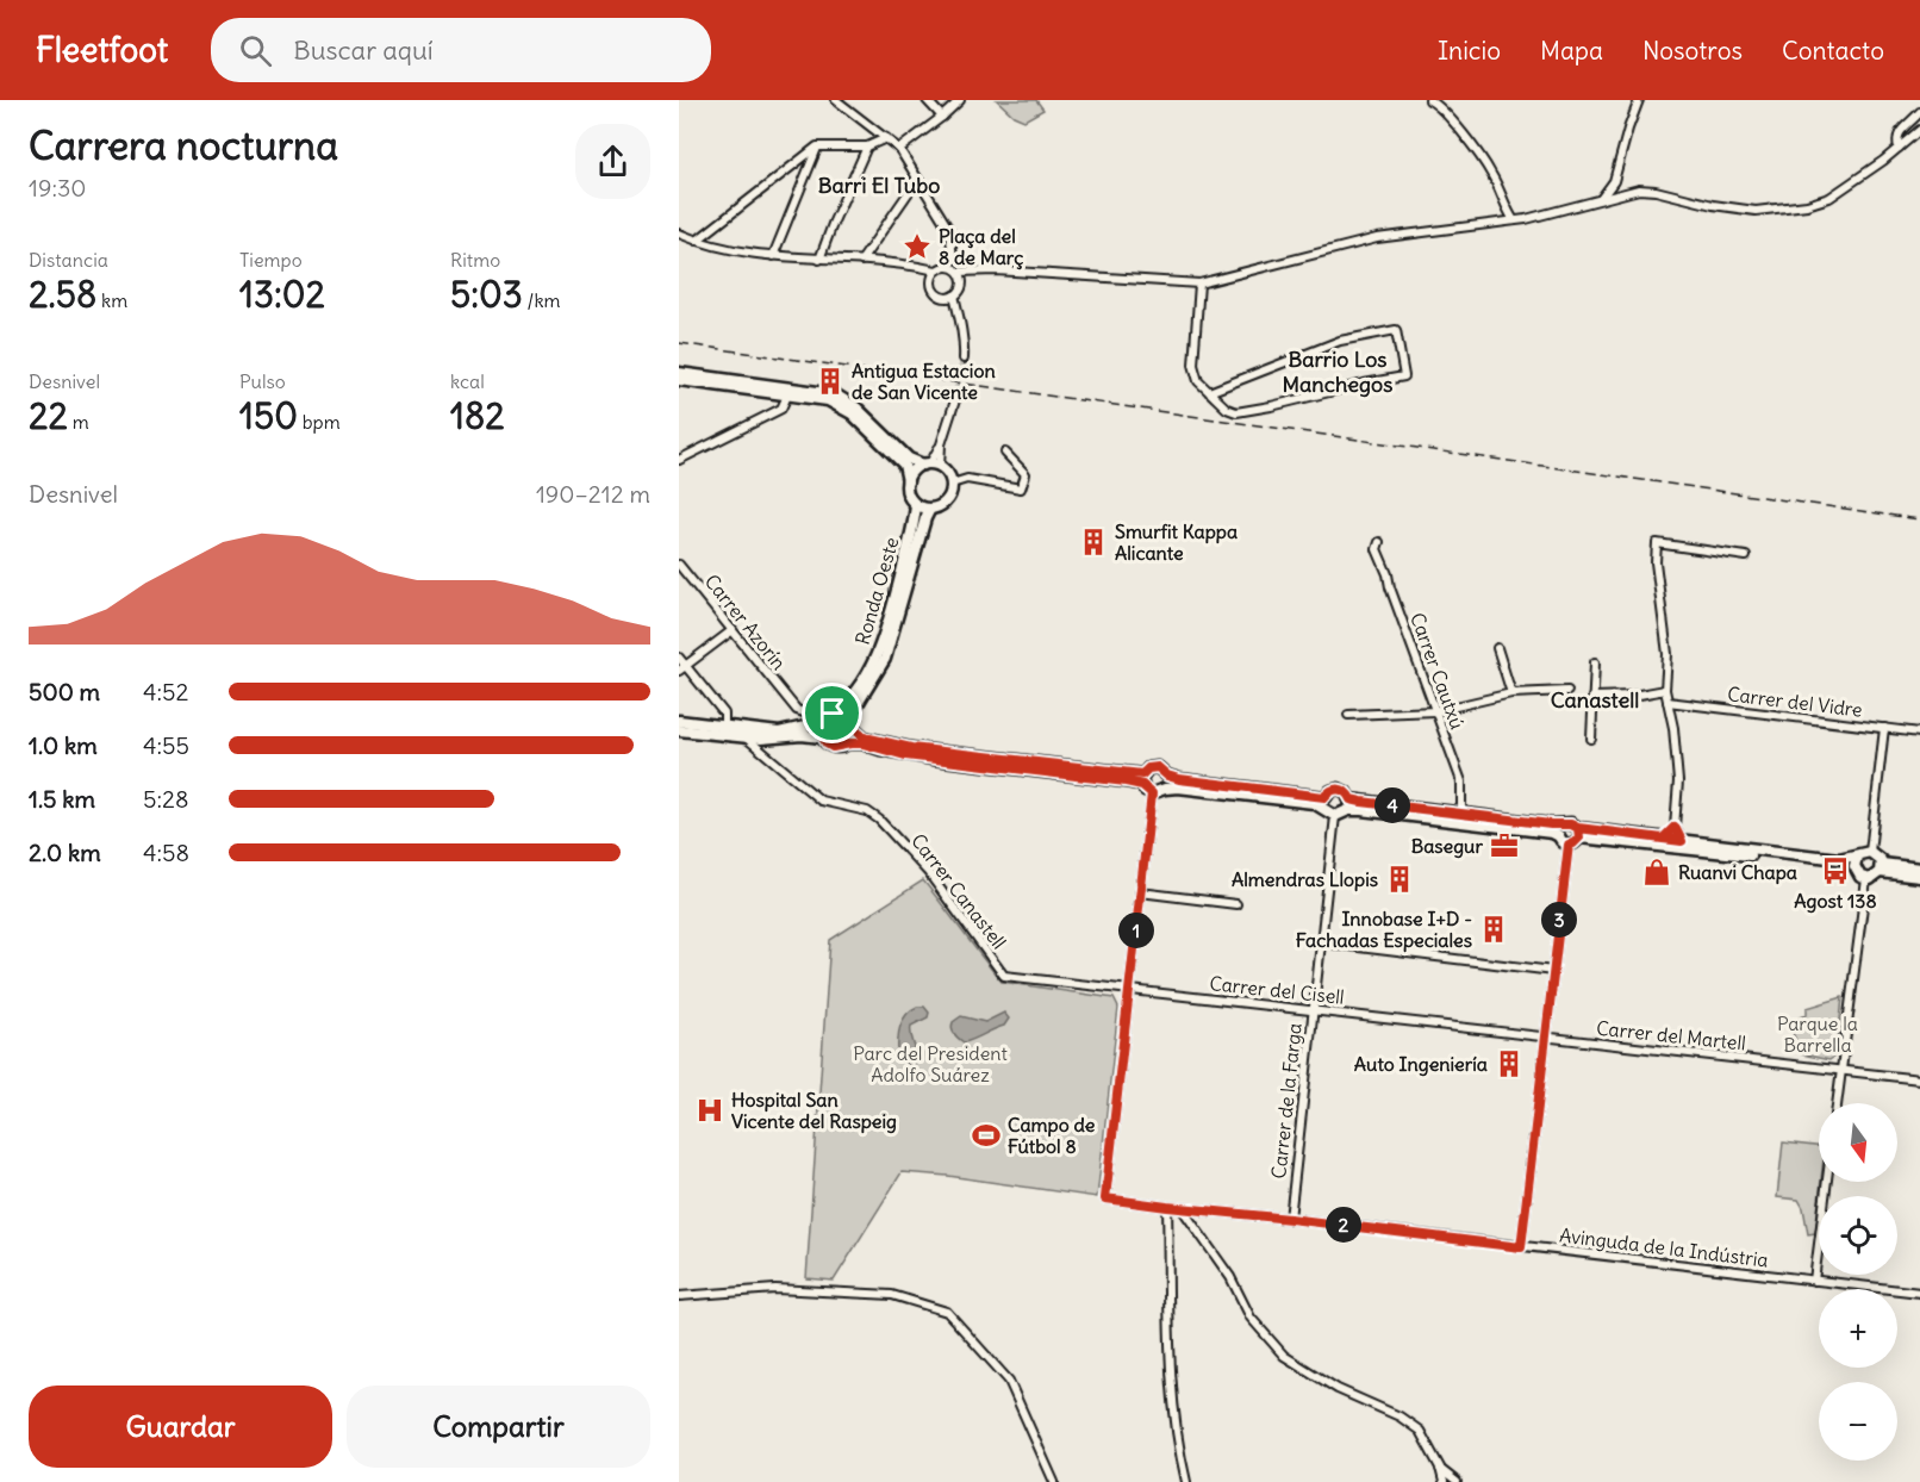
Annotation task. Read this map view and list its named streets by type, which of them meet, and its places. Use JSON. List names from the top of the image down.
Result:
{
  "streets": {
    "main road": ["Ronda Oeste"],
    "street": [
      "Carrer Azorín",
      "Carrer Cautxú",
      "Carrer del Vidre",
      "Carrer Canastell",
      "Carrer del Cisell",
      "Carrer del Martell",
      "Carrer de la Farga",
      "Avinguda de la Indústria"
    ]
  },
  "crossings": [
    ["Ronda Oeste", "Carrer Azorín"],
    ["Carrer Canastell", "Carrer del Cisell"],
    ["Carrer del Cisell", "Carrer del Martell"],
    ["Carrer del Cisell", "Carrer de la Farga"],
    ["Carrer del Cisell", "Avinguda de la Indústria"],
    ["Carrer de la Farga", "Avinguda de la Indústria"]
  ],
  "districts": ["Barri El Tubo", "Barrio Los Manchegos", "Canastell"],
  "parks": ["Parque la Barrella", "Parc del President Adolfo Suárez"],
  "places": {
    "place": ["Plaça del 8 de Març"],
    "building": [
      "Antigua Estacion de San Vicente",
      "Smurfit Kappa Alicante",
      "Almendras Llopis",
      "Innobase I+D - Fachadas Especiales",
      "Auto Ingeniería"
    ],
    "office": ["Basegur"],
    "bus stop": ["Agost 138"],
    "shop": ["Ruanvi Chapa"],
    "hospital": ["Hospital San Vicente del Raspeig"],
    "sports": ["Campo de Fútbol 8"]
  },
  "north": "bottom",
  "page": {
    "header": "Fleetfoot",
    "search": "Buscar aquí",
    "nav": [
      "Inicio",
      "Mapa",
      "Nosotros",
      "Contacto"
    ],
    "heading": ["Carrera nocturna", "19:30"],
    "stats": [
      ["Distancia", "2.58 km"],
      ["Tiempo", "13:02"],
      ["Ritmo", "5:03 /km"],
      ["Desnivel", "22 m"],
      ["Pulso", "150 bpm"],
      ["kcal", "182"]
    ],
    "chart": ["Desnivel", "190–212 m"],
    "list": [
      {
        "name": "500 m",
        "note": "4:52"
      },
      {
        "name": "1.0 km",
        "note": "4:55"
      },
      {
        "name": "1.5 km",
        "note": "5:28"
      },
      {
        "name": "2.0 km",
        "note": "4:58"
      }
    ],
    "pins": [
      "4",
      "3",
      "1",
      "2"
    ],
    "map_buttons": ["+", "−"],
    "buttons": ["Guardar", "Compartir"]
  }
}
